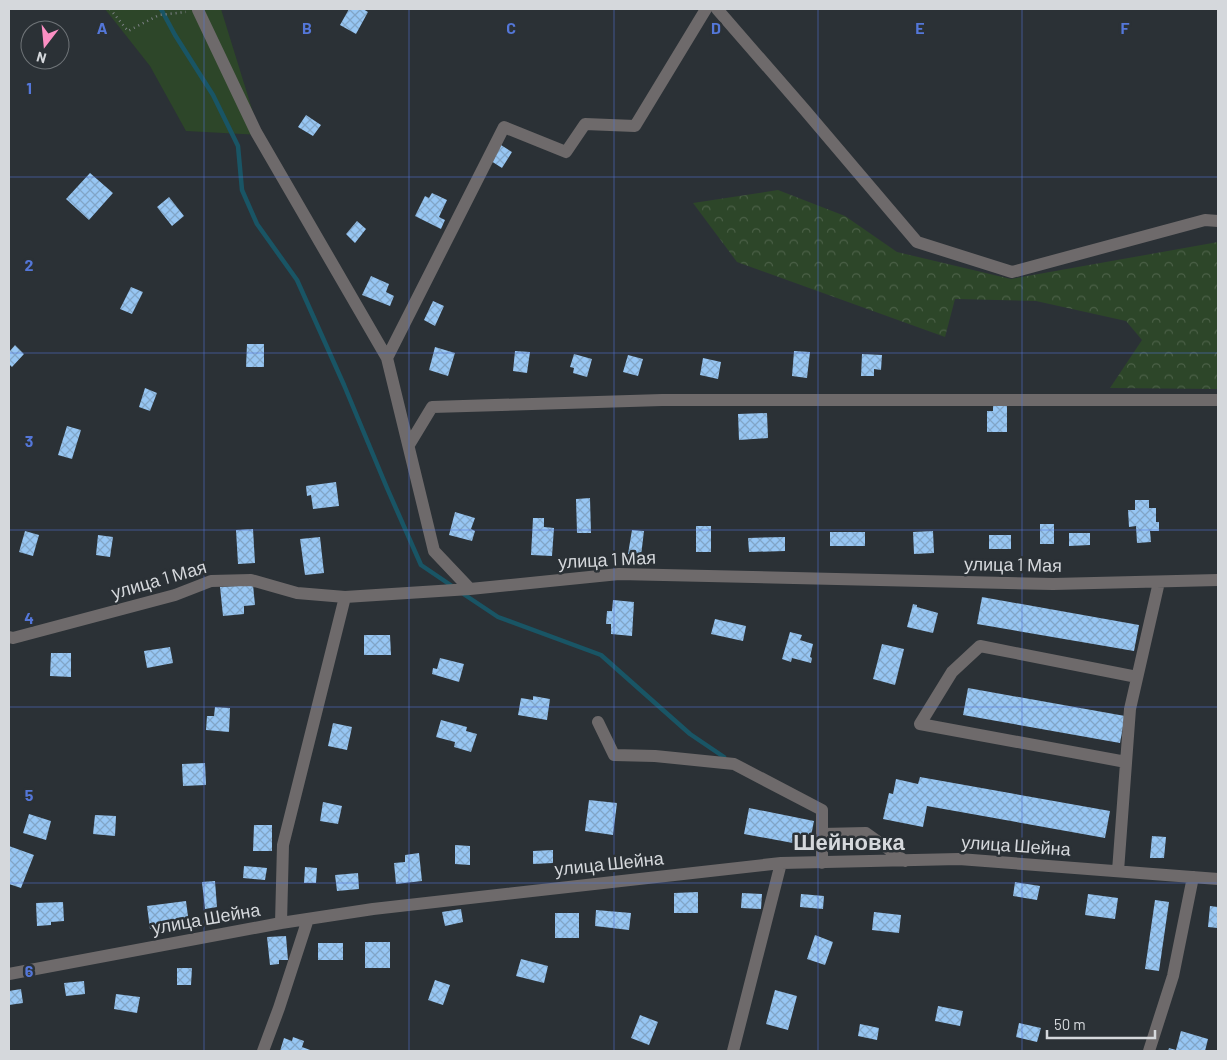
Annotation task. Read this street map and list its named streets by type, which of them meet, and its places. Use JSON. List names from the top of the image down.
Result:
{
  "streets": {
    "street": ["улица 1 Мая", "улица Шейна"]
  },
  "districts": ["Шейновка"],
  "scale_bar": "50 m",
  "north": "bottom",
  "grid": {
    "columns": [
      "A",
      "B",
      "C",
      "D",
      "E",
      "F"
    ],
    "rows": [
      "1",
      "2",
      "3",
      "4",
      "5",
      "6"
    ]
  }
}
